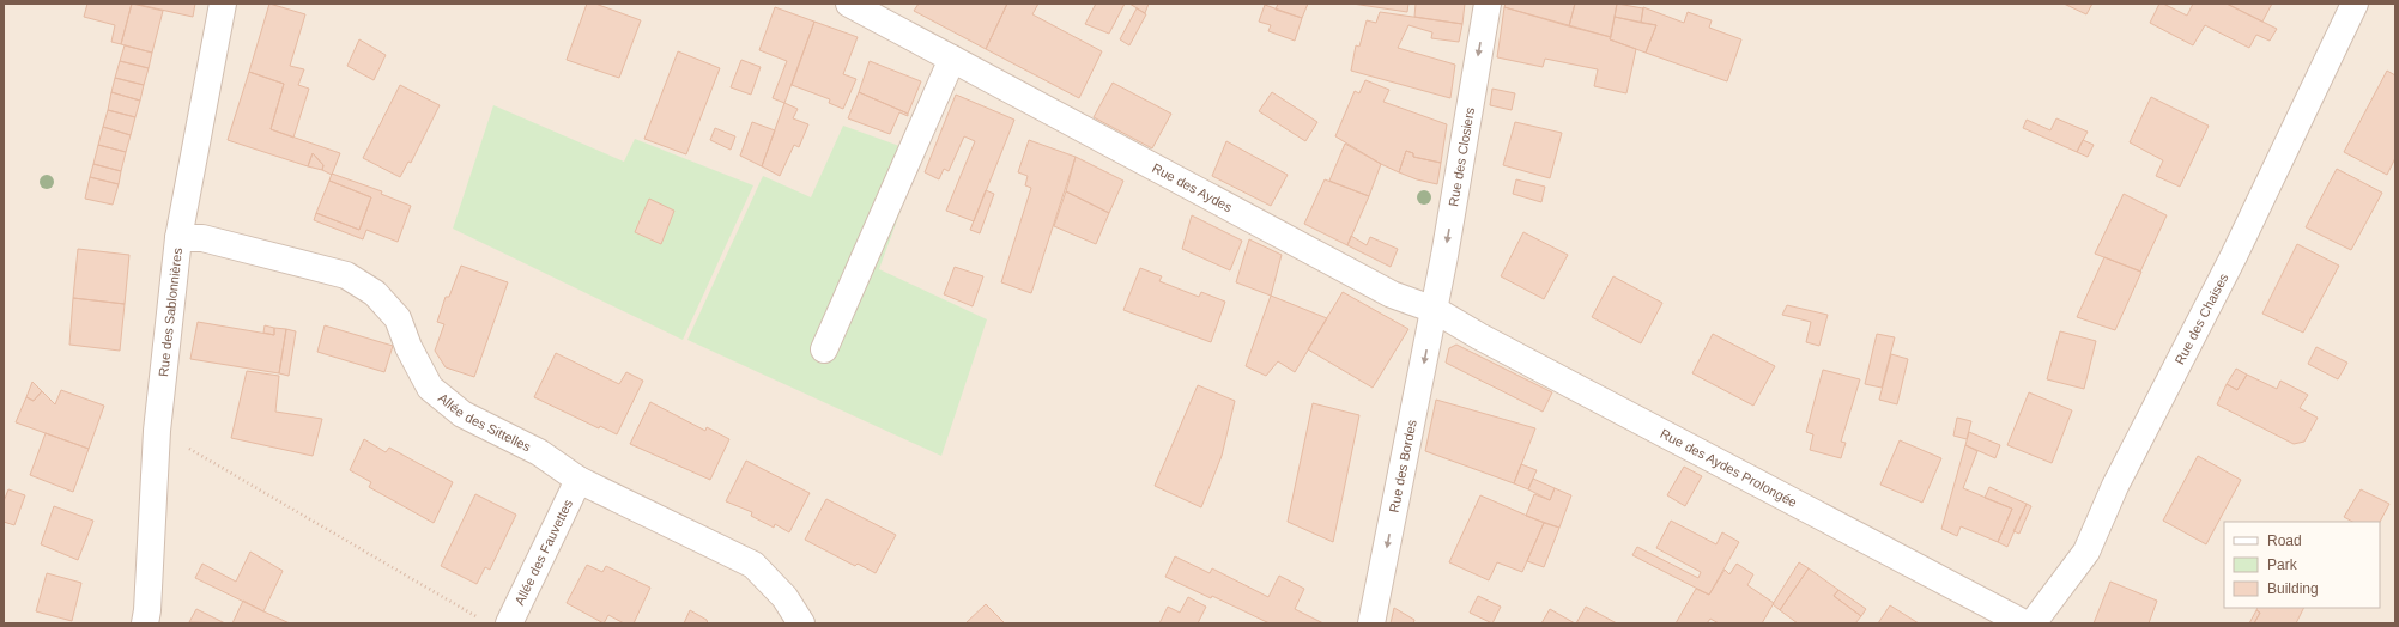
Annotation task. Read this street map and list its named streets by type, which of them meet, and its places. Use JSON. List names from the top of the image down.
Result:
{
  "streets": {
    "street": [
      "Rue des Closiers",
      "Rue des Aydes",
      "Rue des Sablonnières",
      "Rue des Chaises",
      "Allée des Sittelles",
      "Rue des Bordes",
      "Rue des Aydes Prolongée",
      "Allée des Fauvettes"
    ]
  },
  "crossings": [
    ["Rue des Closiers", "Rue des Aydes"],
    ["Rue des Closiers", "Rue des Bordes"],
    ["Rue des Closiers", "Rue des Aydes Prolongée"],
    ["Rue des Aydes", "Rue des Bordes"],
    ["Rue des Aydes", "Rue des Aydes Prolongée"],
    ["Rue des Sablonnières", "Allée des Sittelles"],
    ["Allée des Sittelles", "Allée des Fauvettes"],
    ["Rue des Bordes", "Rue des Aydes Prolongée"]
  ],
  "one_way": ["Rue des Closiers", "Rue des Bordes"],
  "legend": ["Road", "Park", "Building"]
}
